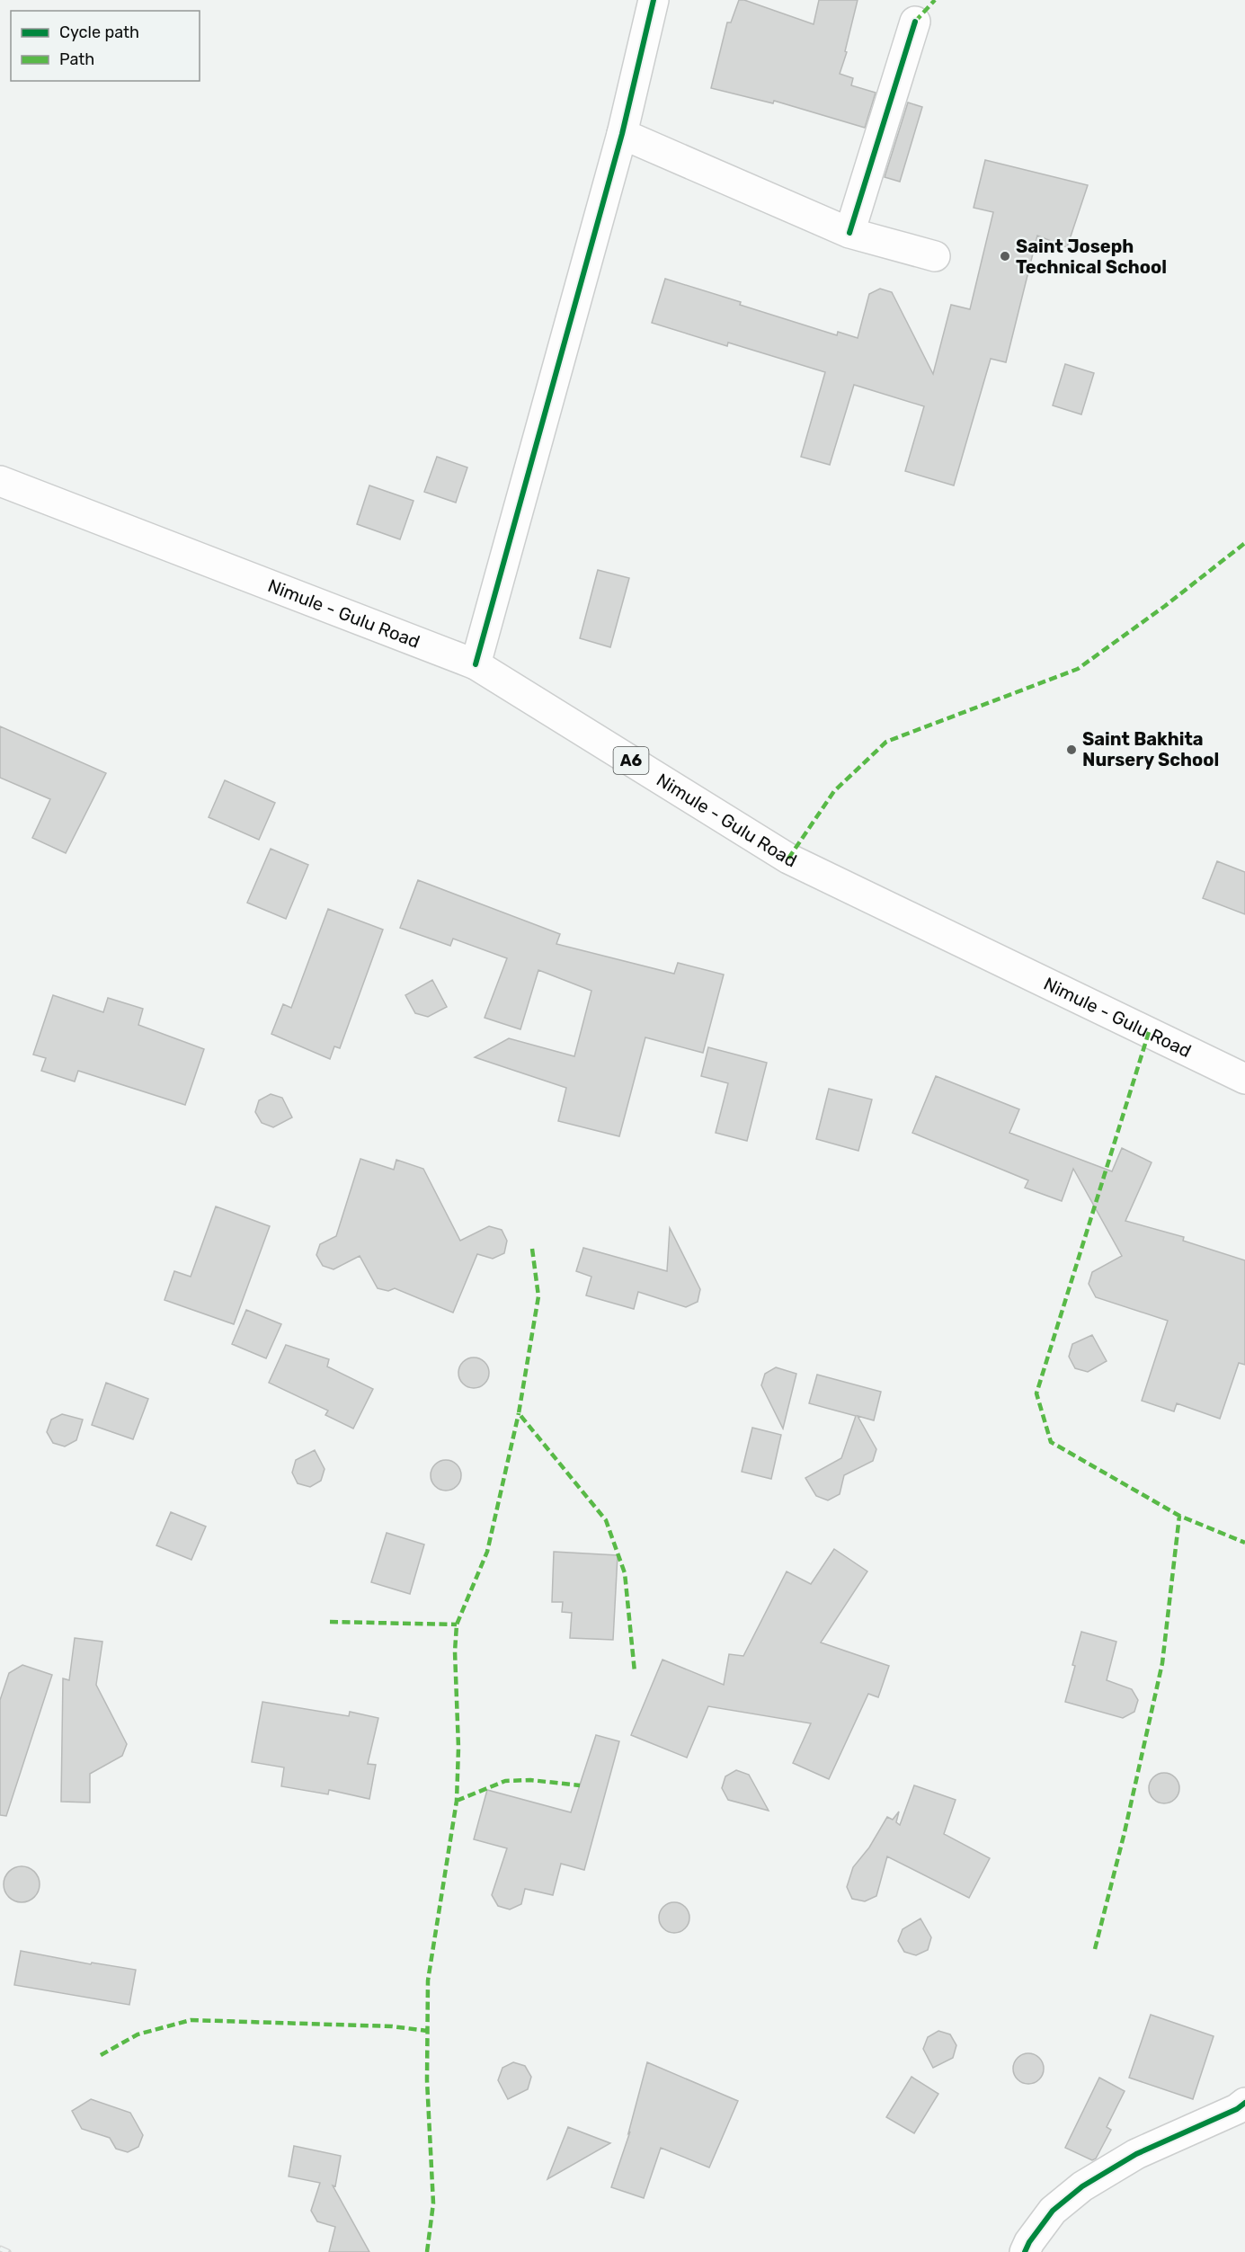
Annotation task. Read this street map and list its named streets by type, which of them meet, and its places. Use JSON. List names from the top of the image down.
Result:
{
  "streets": {
    "street": ["Nimule - Gulu Road", "A6"]
  },
  "places": ["Saint Joseph Technical School", "Saint Bakhita Nursery School"],
  "legend": ["Cycle path", "Path"]
}
